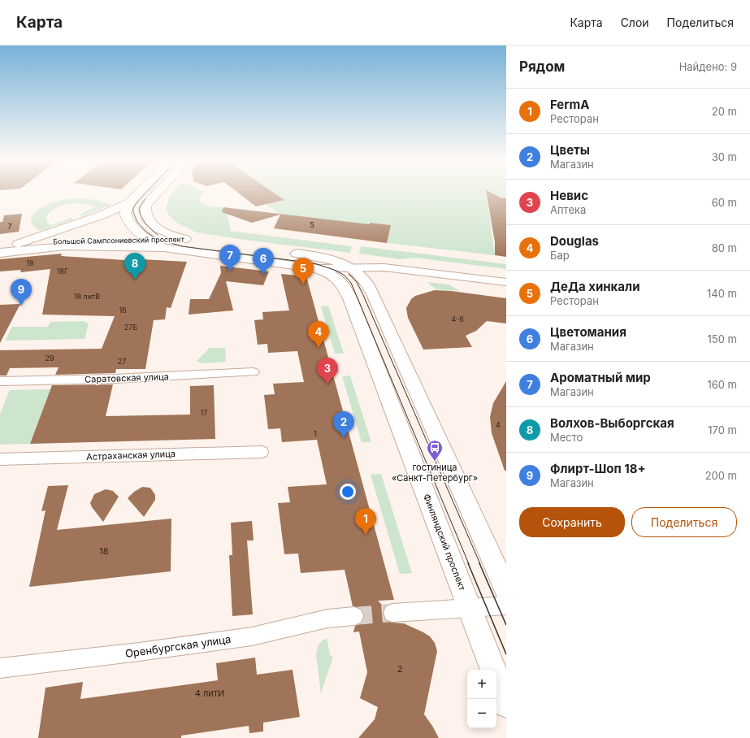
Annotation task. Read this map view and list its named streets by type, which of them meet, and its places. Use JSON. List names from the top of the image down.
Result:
{
  "streets": {
    "main road": ["Большой Сампсониевский проспект", "Финляндский проспект"],
    "street": ["Саратовская улица", "Астраханская улица", "Оренбургская улица"]
  },
  "crossings": [
    ["Большой Сампсониевский проспект", "Финляндский проспект"]
  ],
  "places": {
    "bus stop": ["гостиница «Санкт-Петербург»"]
  },
  "house_numbers": [
    "5",
    "7",
    "18",
    "18Г",
    "18 литВ",
    "16",
    "4-6",
    "27Б",
    "29",
    "27",
    "17",
    "4",
    "1",
    "18",
    "2",
    "4 литИ"
  ],
  "page": {
    "header": "Карта",
    "nav": ["Карта", "Слои", "Поделиться"],
    "heading": ["Рядом", "Найдено: 9"],
    "list": [
      {
        "mark": "1",
        "name": "FermA",
        "note": "Ресторан",
        "value": "20 m"
      },
      {
        "mark": "2",
        "name": "Цветы",
        "note": "Магазин",
        "value": "30 m"
      },
      {
        "mark": "3",
        "name": "Невис",
        "note": "Аптека",
        "value": "60 m"
      },
      {
        "mark": "4",
        "name": "Douglas",
        "note": "Бар",
        "value": "80 m"
      },
      {
        "mark": "5",
        "name": "ДеДа хинкали",
        "note": "Ресторан",
        "value": "140 m"
      },
      {
        "mark": "6",
        "name": "Цветомания",
        "note": "Магазин",
        "value": "150 m"
      },
      {
        "mark": "7",
        "name": "Ароматный мир",
        "note": "Магазин",
        "value": "160 m"
      },
      {
        "mark": "8",
        "name": "Волхов-Выборгская",
        "note": "Место",
        "value": "170 m"
      },
      {
        "mark": "9",
        "name": "Флирт-Шоп 18+",
        "note": "Магазин",
        "value": "200 m"
      }
    ],
    "pins": [
      "7",
      "6",
      "8",
      "5",
      "9",
      "4",
      "3",
      "2",
      "1"
    ],
    "buttons": ["Сохранить", "Поделиться"],
    "map_buttons": ["+", "−"]
  }
}
